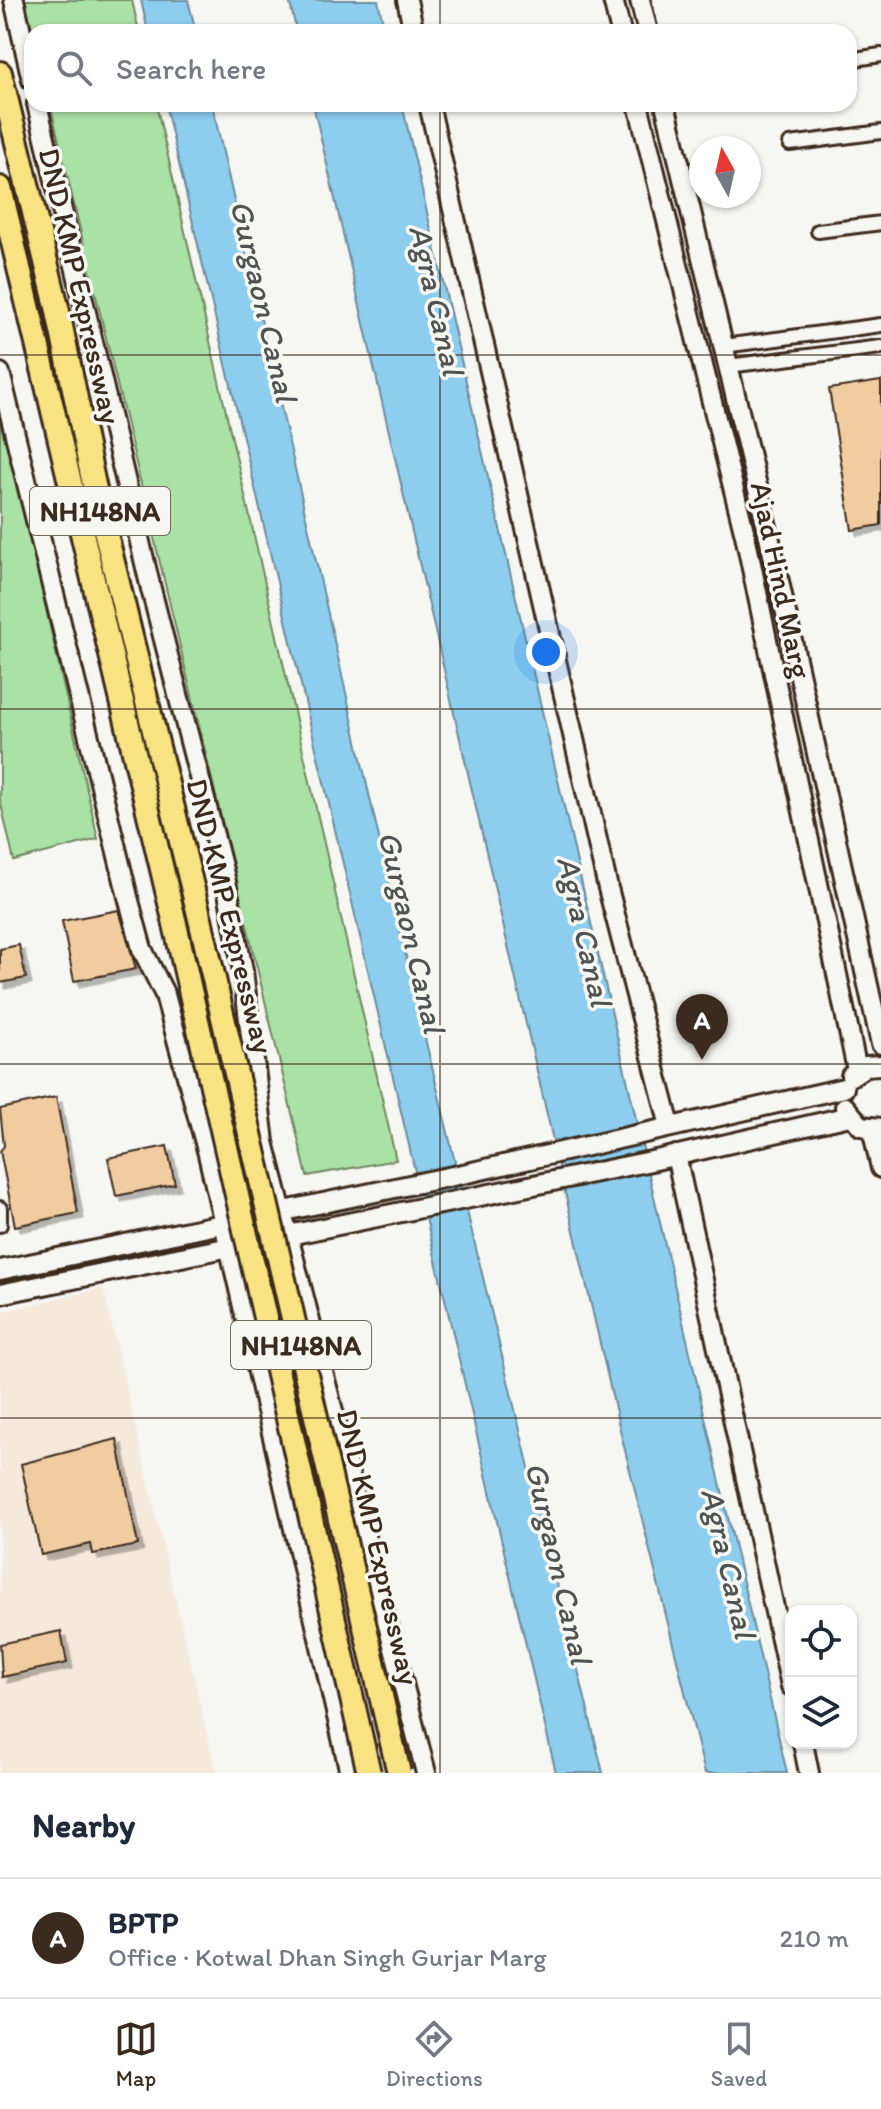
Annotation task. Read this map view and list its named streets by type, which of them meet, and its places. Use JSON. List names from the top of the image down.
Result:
{
  "streets": {
    "highway": ["DND KMP Expressway", "NH148NA"],
    "street": ["Ajad Hind Marg"]
  },
  "water": ["Agra Canal", "Gurgaon Canal"],
  "north": "top",
  "page": {
    "search": "Search here",
    "pins": "A",
    "heading": "Nearby",
    "list": [
      {
        "mark": "A",
        "name": "BPTP",
        "note": "Office · Kotwal Dhan Singh Gurjar Marg",
        "value": "210 m"
      }
    ],
    "nav": ["Map", "Directions", "Saved"]
  }
}
